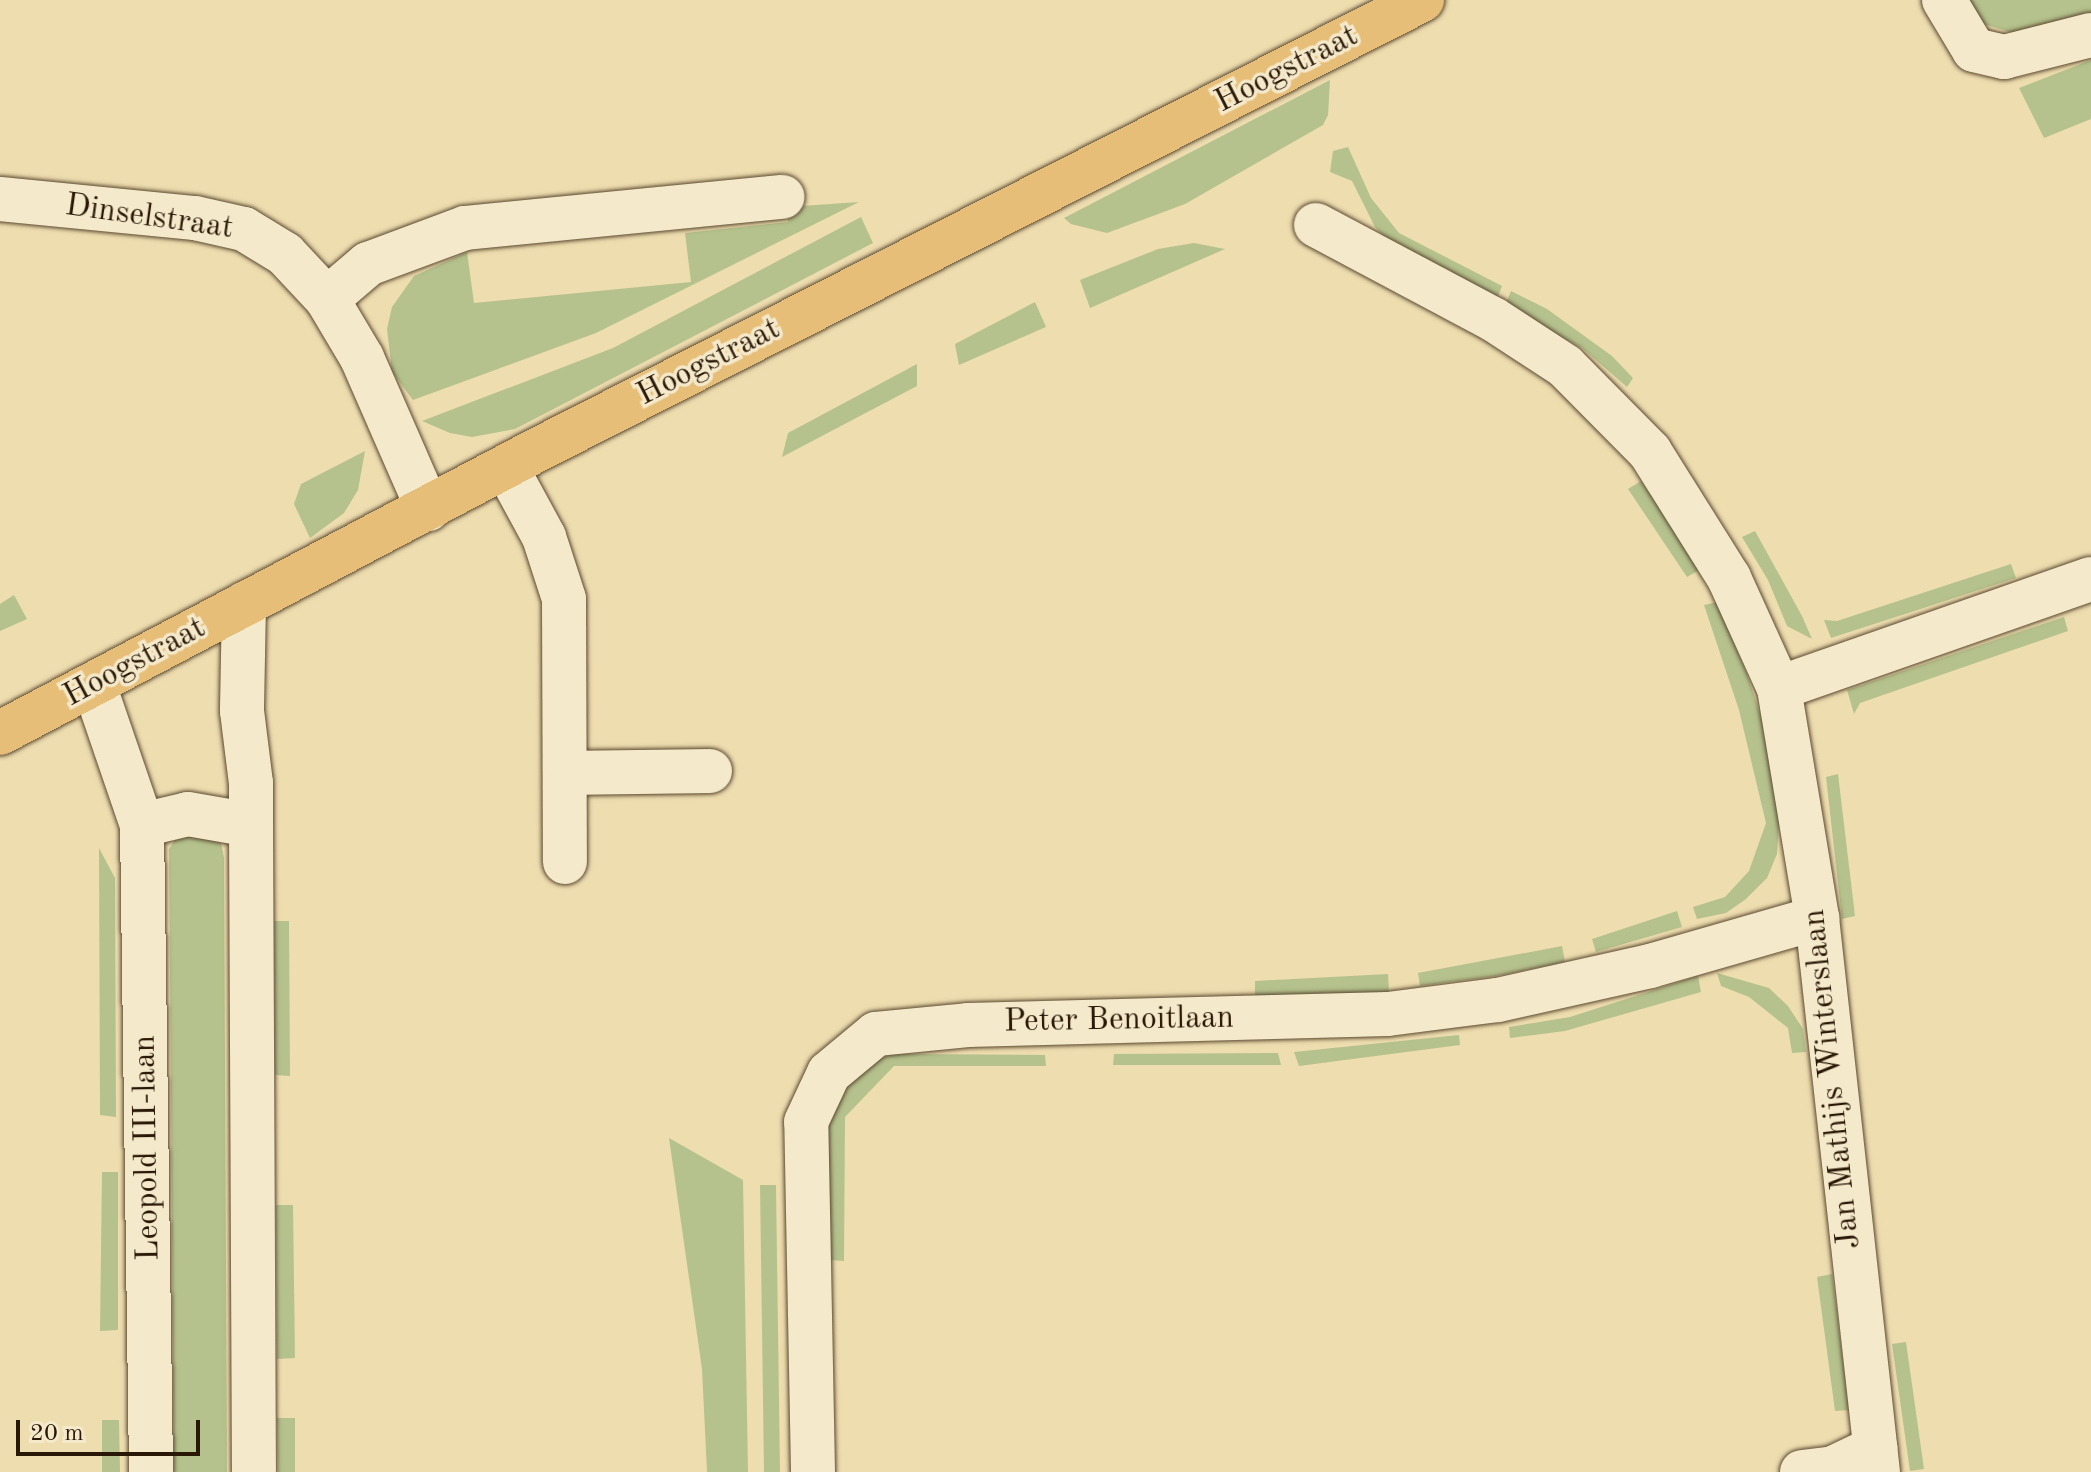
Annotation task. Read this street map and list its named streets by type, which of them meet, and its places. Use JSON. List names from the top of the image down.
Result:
{
  "streets": {
    "main road": ["Hoogstraat"],
    "street": [
      "Dinselstraat",
      "Peter Benoitlaan",
      "Jan Mathijs Winterslaan",
      "Leopold III-laan"
    ]
  },
  "crossings": [
    ["Hoogstraat", "Dinselstraat"],
    ["Hoogstraat", "Leopold III-laan"],
    ["Peter Benoitlaan", "Jan Mathijs Winterslaan"]
  ],
  "scale_bar": "20 m"
}
